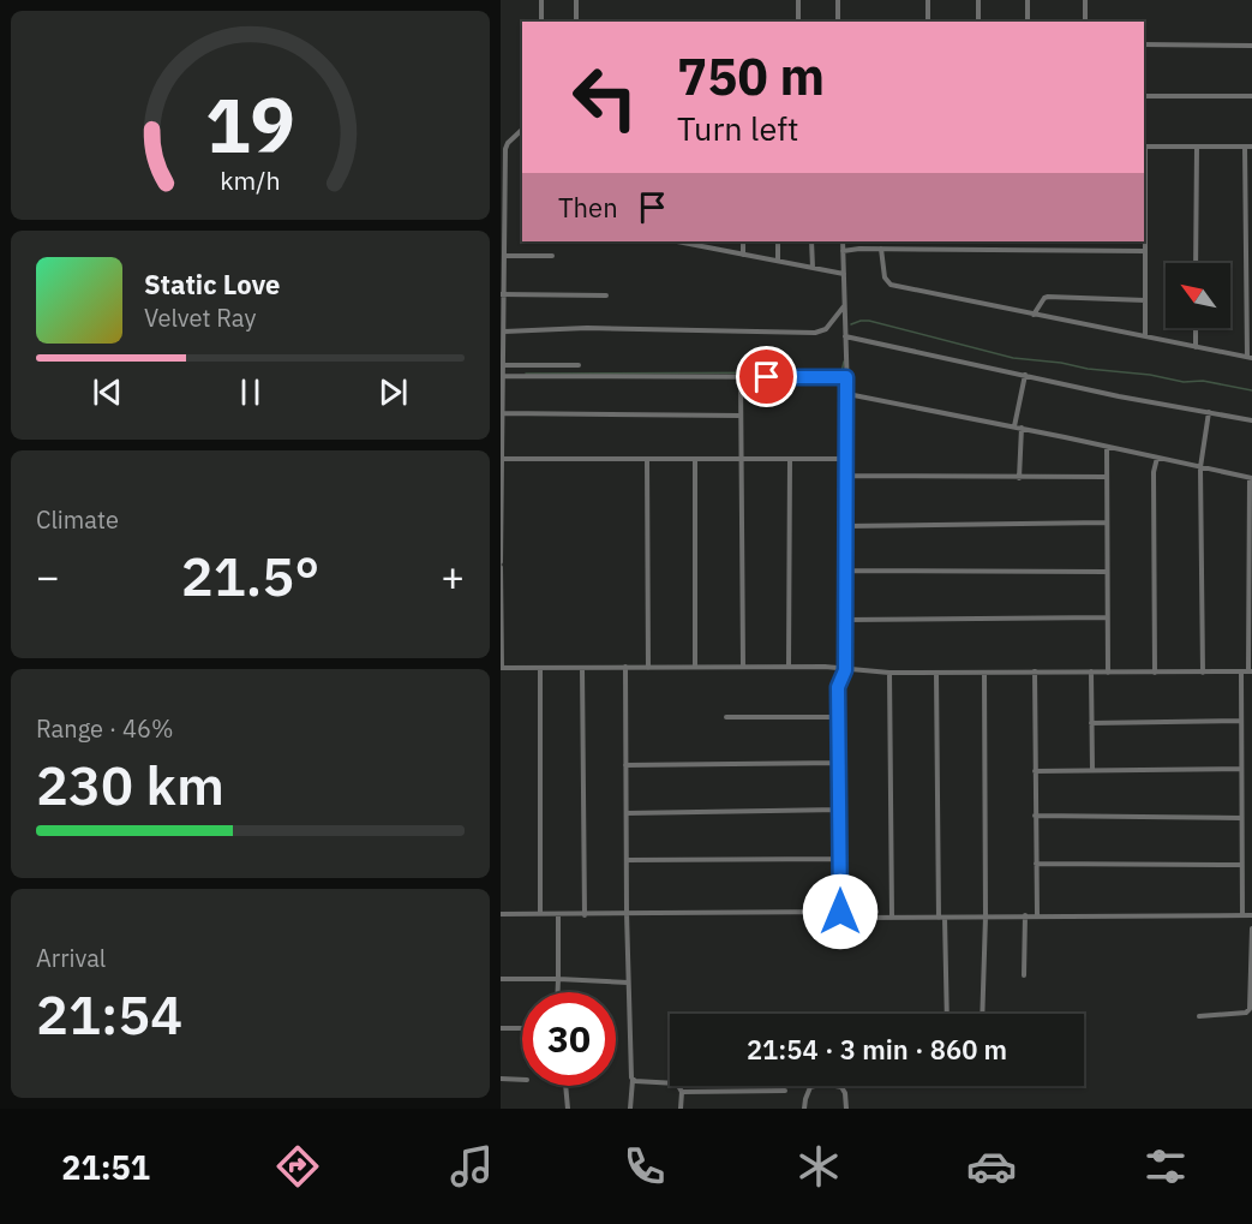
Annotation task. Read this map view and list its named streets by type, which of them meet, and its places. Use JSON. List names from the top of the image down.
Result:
{
  "north": "top left",
  "page": {
    "turn": ["750 m", "Turn left"],
    "then": "Then",
    "song": ["Static Love", "Velvet Ray"],
    "tile": [
      "Climate",
      ["Range · 46%", "230 km"],
      ["Arrival", "21:54"]
    ],
    "heat": ["−", "21.5°", "+"],
    "limit": "30",
    "trip": "21:54 · 3 min · 860 m",
    "tabs": "21:51",
    "gauge": ["19", "km/h"]
  }
}
